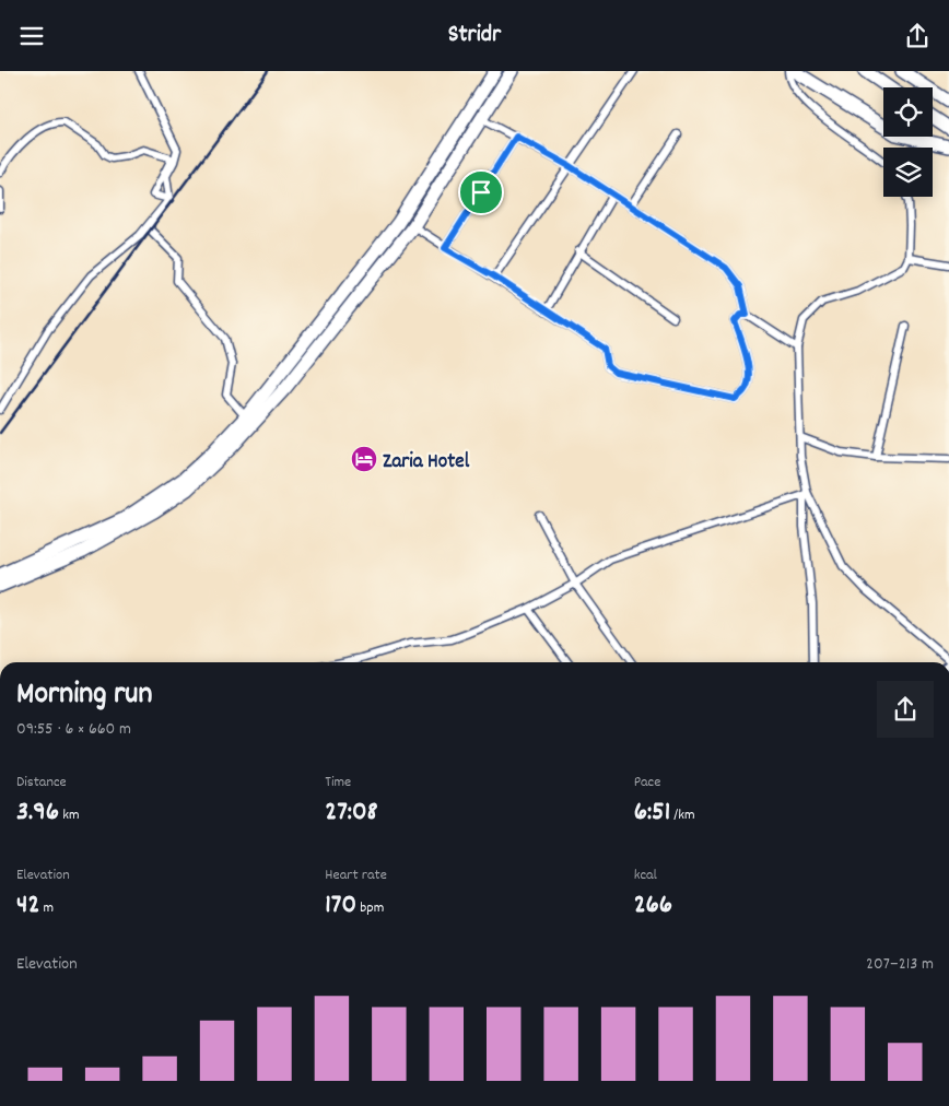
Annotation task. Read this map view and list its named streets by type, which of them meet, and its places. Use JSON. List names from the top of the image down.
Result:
{
  "places": {
    "hotel": ["Zaria Hotel"]
  },
  "page": {
    "header": "Stridr",
    "heading": ["Morning run", "09:55 · 6 × 660 m"],
    "stats": [
      ["Distance", "3.96 km"],
      ["Time", "27:08"],
      ["Pace", "6:51 /km"],
      ["Elevation", "42 m"],
      ["Heart rate", "170 bpm"],
      ["kcal", "266"]
    ],
    "chart": ["Elevation", "207–213 m"]
  }
}
